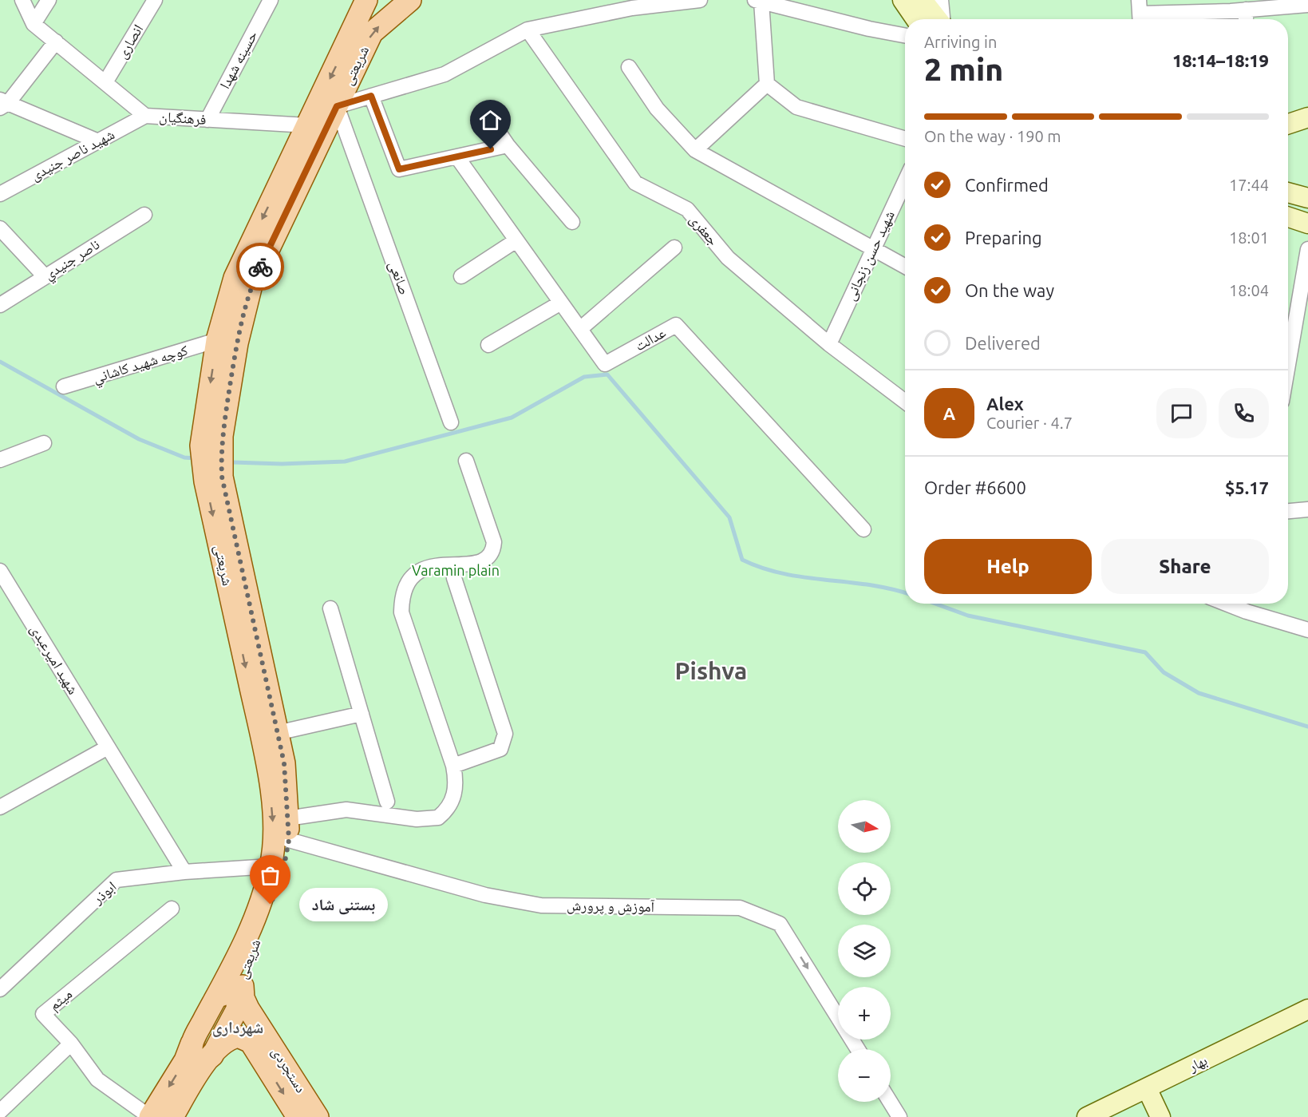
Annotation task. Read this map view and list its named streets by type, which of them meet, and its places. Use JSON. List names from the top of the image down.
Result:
{
  "streets": {
    "main road": ["شریعتی", "بهار", "دستجردی"],
    "street": [
      "انصاری",
      "حسینه شهدا",
      "فرهنگیان",
      "شهيد ناصر جنیدی",
      "جعفری",
      "شهید حسن زنجانی",
      "ناصر جنيدي",
      "صانعی",
      "عدالت",
      "كوچه شهيد كاشاني",
      "شهید امیرعبدی",
      "ابوذر",
      "آموزش و پرورش",
      "میثم"
    ]
  },
  "crossings": [
    ["انصاری", "فرهنگیان"],
    ["حسینه شهدا", "فرهنگیان"],
    ["شریعتی", "فرهنگیان"],
    ["شریعتی", "صانعی"],
    ["شریعتی", "كوچه شهيد كاشاني"],
    ["شریعتی", "ابوذر"],
    ["شریعتی", "آموزش و پرورش"],
    ["شریعتی", "دستجردی"],
    ["فرهنگیان", "شهيد ناصر جنیدی"],
    ["جعفری", "شهید حسن زنجانی"],
    ["شهید امیرعبدی", "ابوذر"]
  ],
  "one_way": ["آموزش و پرورش"],
  "districts": ["Pishva", "شهرداری"],
  "parks": ["Varamin plain"],
  "places": ["بستنی شاد"],
  "north": "right",
  "page": {
    "heading": ["2 min", "Arriving in", "18:14–18:19"],
    "panel": [
      "Alex",
      "Courier · 4.7",
      "Order #6600",
      "$5.17"
    ],
    "bar": "On the way · 190 m",
    "list": [
      ["Confirmed", "17:44"],
      ["Preparing", "18:01"],
      ["On the way", "18:04"],
      "Delivered"
    ],
    "round": "A",
    "buttons": ["Help", "Share"],
    "map_buttons": ["+", "−"],
    "bubble": "بستنی شاد"
  }
}
